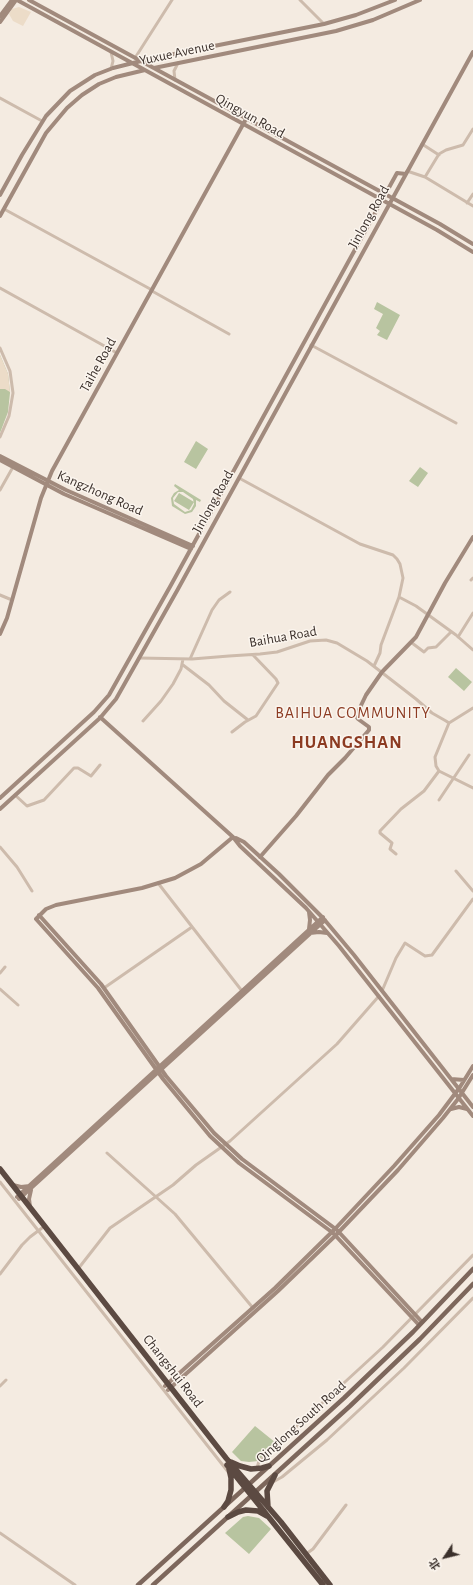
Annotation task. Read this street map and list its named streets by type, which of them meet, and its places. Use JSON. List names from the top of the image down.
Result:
{
  "streets": {
    "highway": ["Changshui Road"],
    "main road": [
      "Yuxue Avenue",
      "Qingyun Road",
      "Jinlong Road",
      "Taihe Road",
      "Kangzhong Road",
      "Qinglong South Road"
    ],
    "street": ["Baihua Road"]
  },
  "crossings": [
    ["Yuxue Avenue", "Qingyun Road"],
    ["Qingyun Road", "Jinlong Road"],
    ["Qingyun Road", "Taihe Road"],
    ["Jinlong Road", "Kangzhong Road"],
    ["Jinlong Road", "Baihua Road"],
    ["Taihe Road", "Kangzhong Road"],
    ["Changshui Road", "Qinglong South Road"]
  ],
  "districts": ["BAIHUA COMMUNITY", "HUANGSHAN"],
  "north": "bottom left"
}
